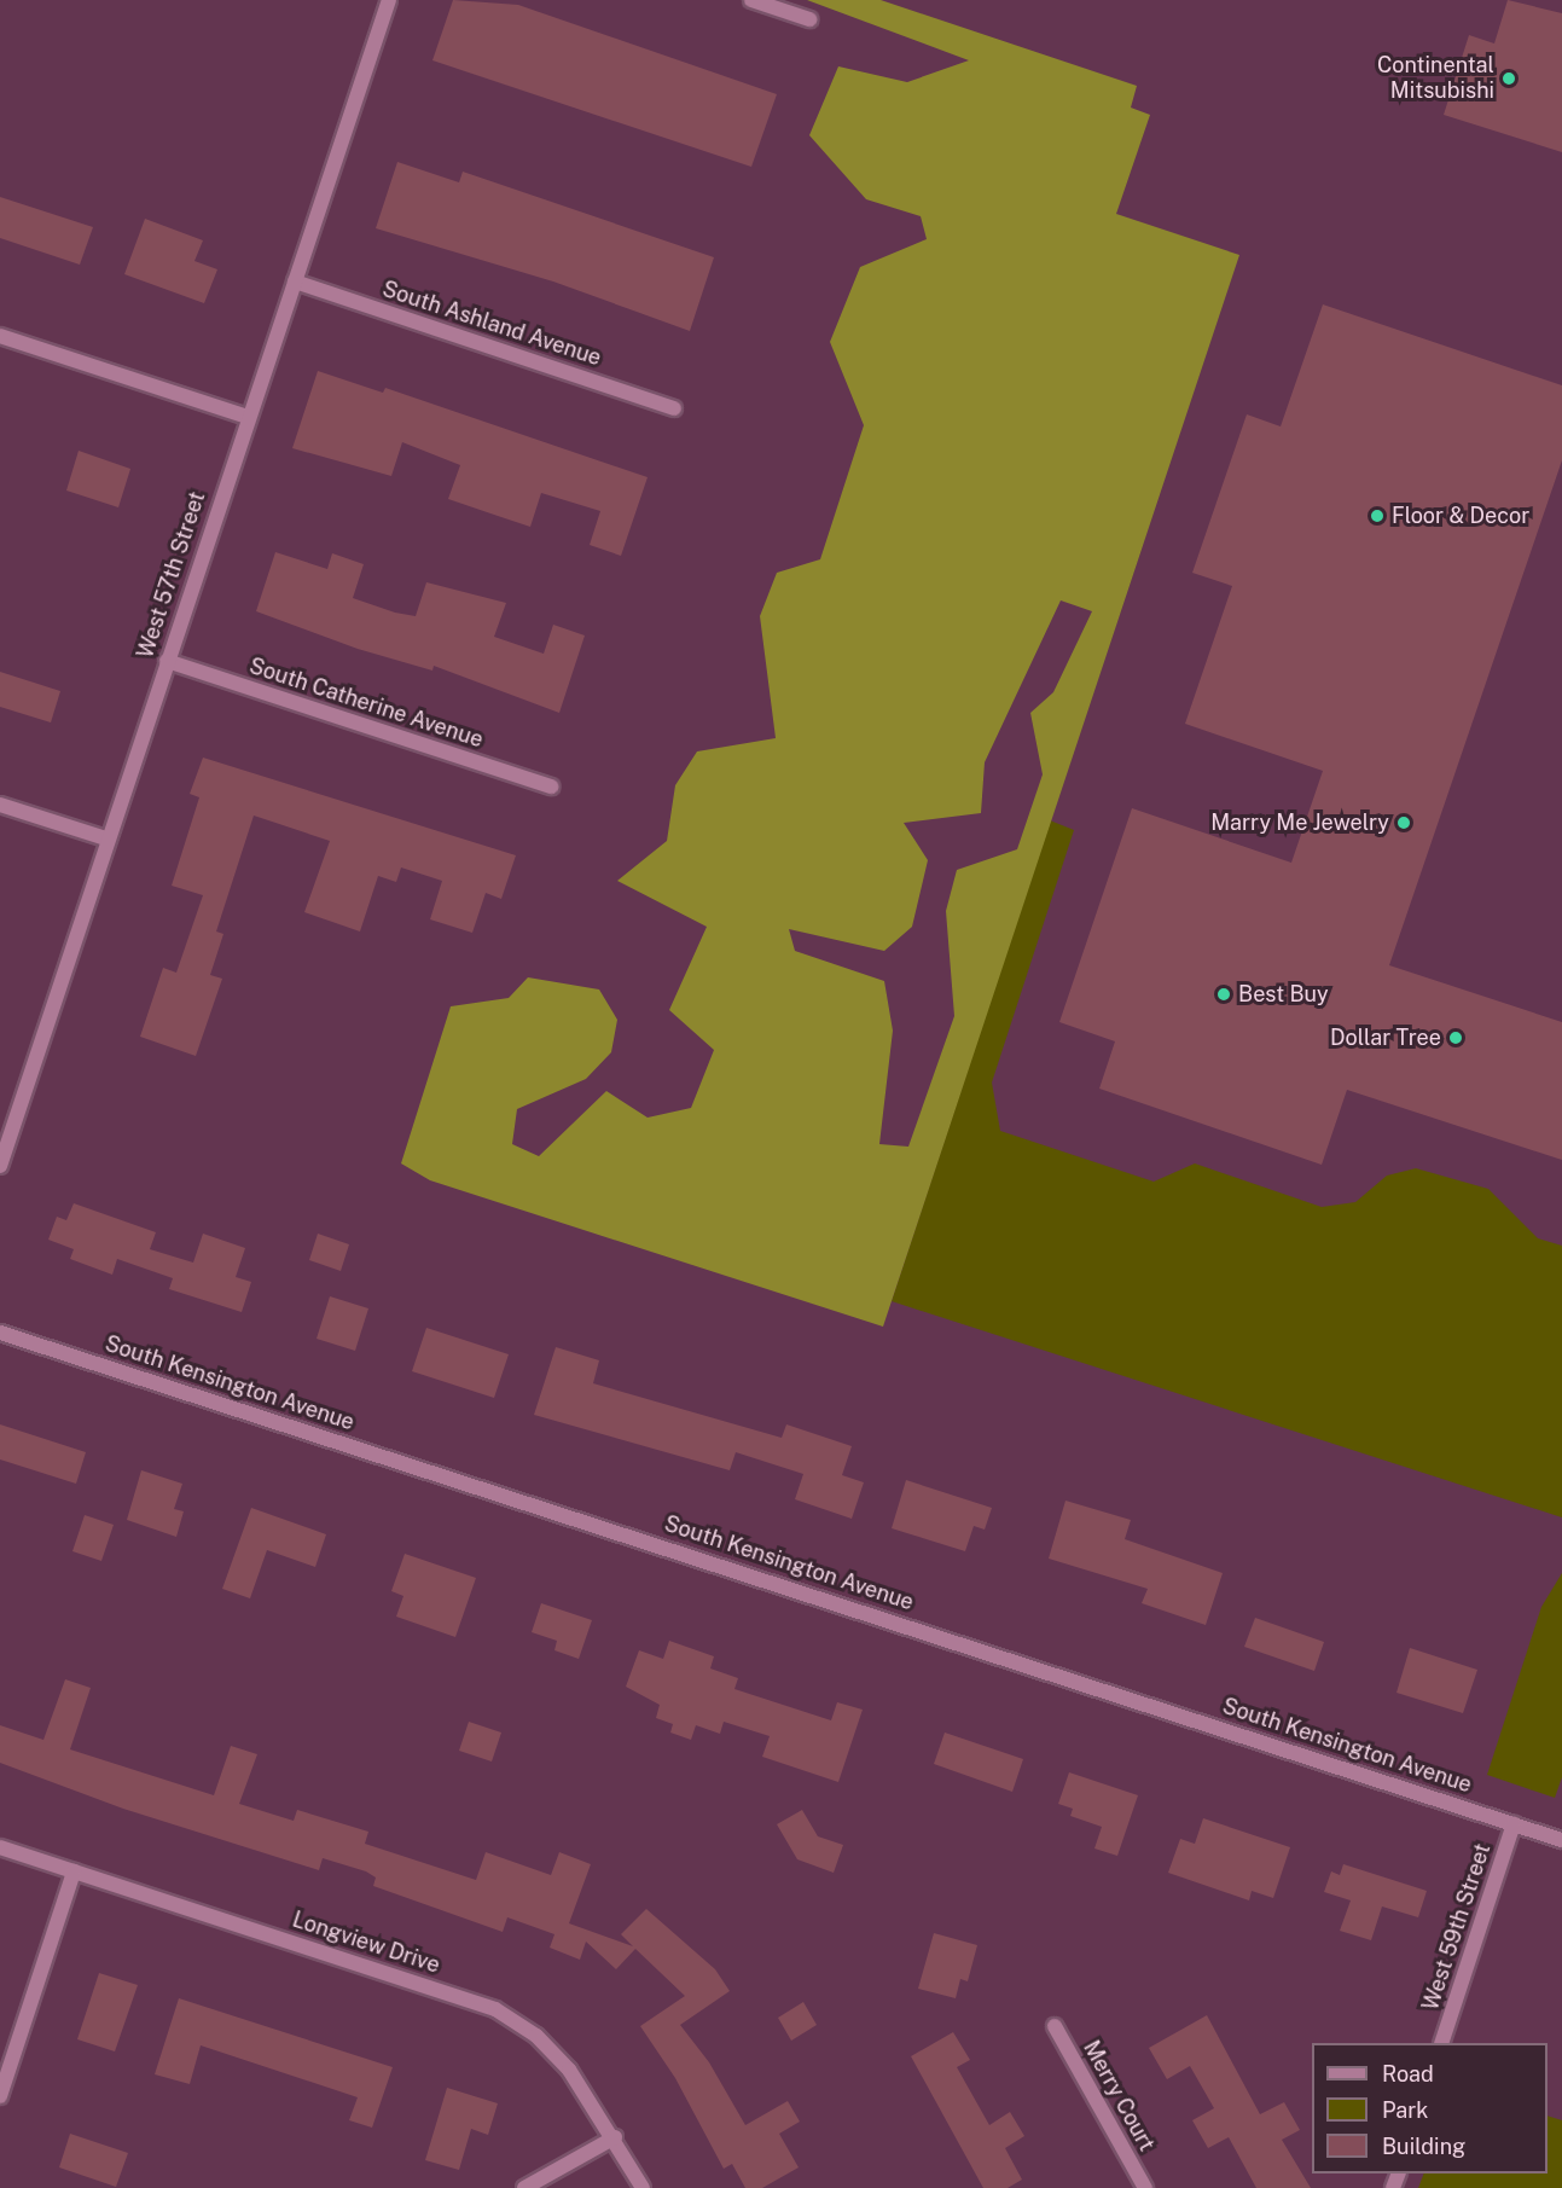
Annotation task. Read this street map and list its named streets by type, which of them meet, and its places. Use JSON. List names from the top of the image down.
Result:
{
  "streets": {
    "street": [
      "South Ashland Avenue",
      "West 57th Street",
      "South Catherine Avenue",
      "South Kensington Avenue",
      "West 59th Street",
      "Longview Drive",
      "Merry Court"
    ]
  },
  "crossings": [
    ["South Ashland Avenue", "West 57th Street"],
    ["West 57th Street", "South Catherine Avenue"],
    ["South Kensington Avenue", "West 59th Street"]
  ],
  "places": [
    "Continental Mitsubishi",
    "Floor & Decor",
    "Marry Me Jewelry",
    "Best Buy",
    "Dollar Tree"
  ],
  "legend": ["Road", "Park", "Building"]
}
